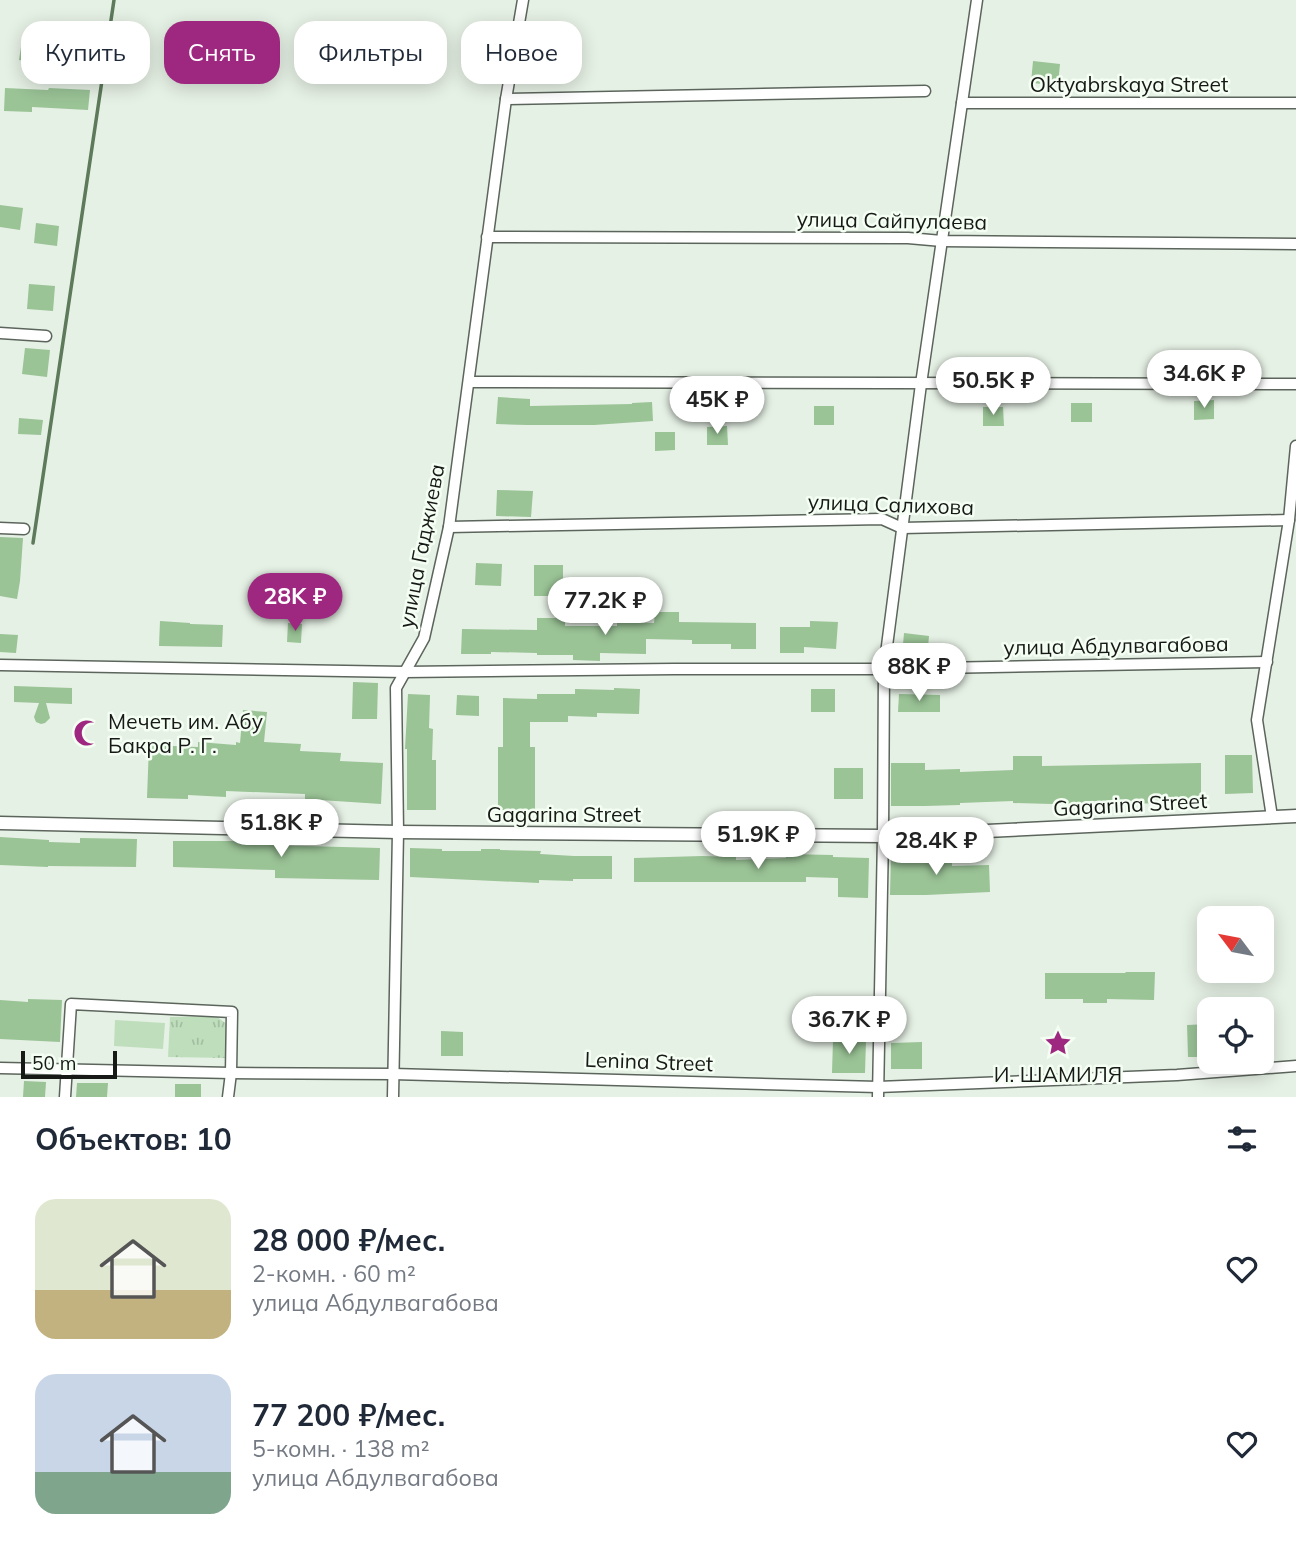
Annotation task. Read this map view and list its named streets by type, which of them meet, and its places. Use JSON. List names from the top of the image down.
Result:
{
  "streets": {
    "street": [
      "Oktyabrskaya Street",
      "улица Сайпулаева",
      "улица Салихова",
      "улица Гаджиева",
      "улица Абдулвагабова",
      "Gagarina Street",
      "Lenina Street"
    ]
  },
  "crossings": [
    ["улица Сайпулаева", "улица Гаджиева"],
    ["улица Салихова", "улица Гаджиева"],
    ["улица Гаджиева", "улица Абдулвагабова"],
    ["улица Гаджиева", "Gagarina Street"],
    ["улица Гаджиева", "Lenina Street"]
  ],
  "places": {
    "mosque": ["Мечеть им. Абу Бакра Р. Г."],
    "place": ["И. ШАМИЛЯ"]
  },
  "scale_bar": "50 m",
  "north": "top left",
  "page": {
    "chip": [
      "Купить",
      "Снять",
      "Фильтры",
      "Новое"
    ],
    "price": [
      "34.6K ₽",
      "50.5K ₽",
      "45K ₽",
      "28K ₽",
      "77.2K ₽",
      "88K ₽",
      "51.8K ₽",
      "51.9K ₽",
      "28.4K ₽",
      "36.7K ₽"
    ],
    "scale": "50 m",
    "heading": "Объектов: 10",
    "list": [
      {
        "name": "28 000 ₽/мес.",
        "note": "2-комн. · 60 m² · улица Абдулвагабова"
      },
      {
        "name": "77 200 ₽/мес.",
        "note": "5-комн. · 138 m² · улица Абдулвагабова"
      }
    ]
  }
}
